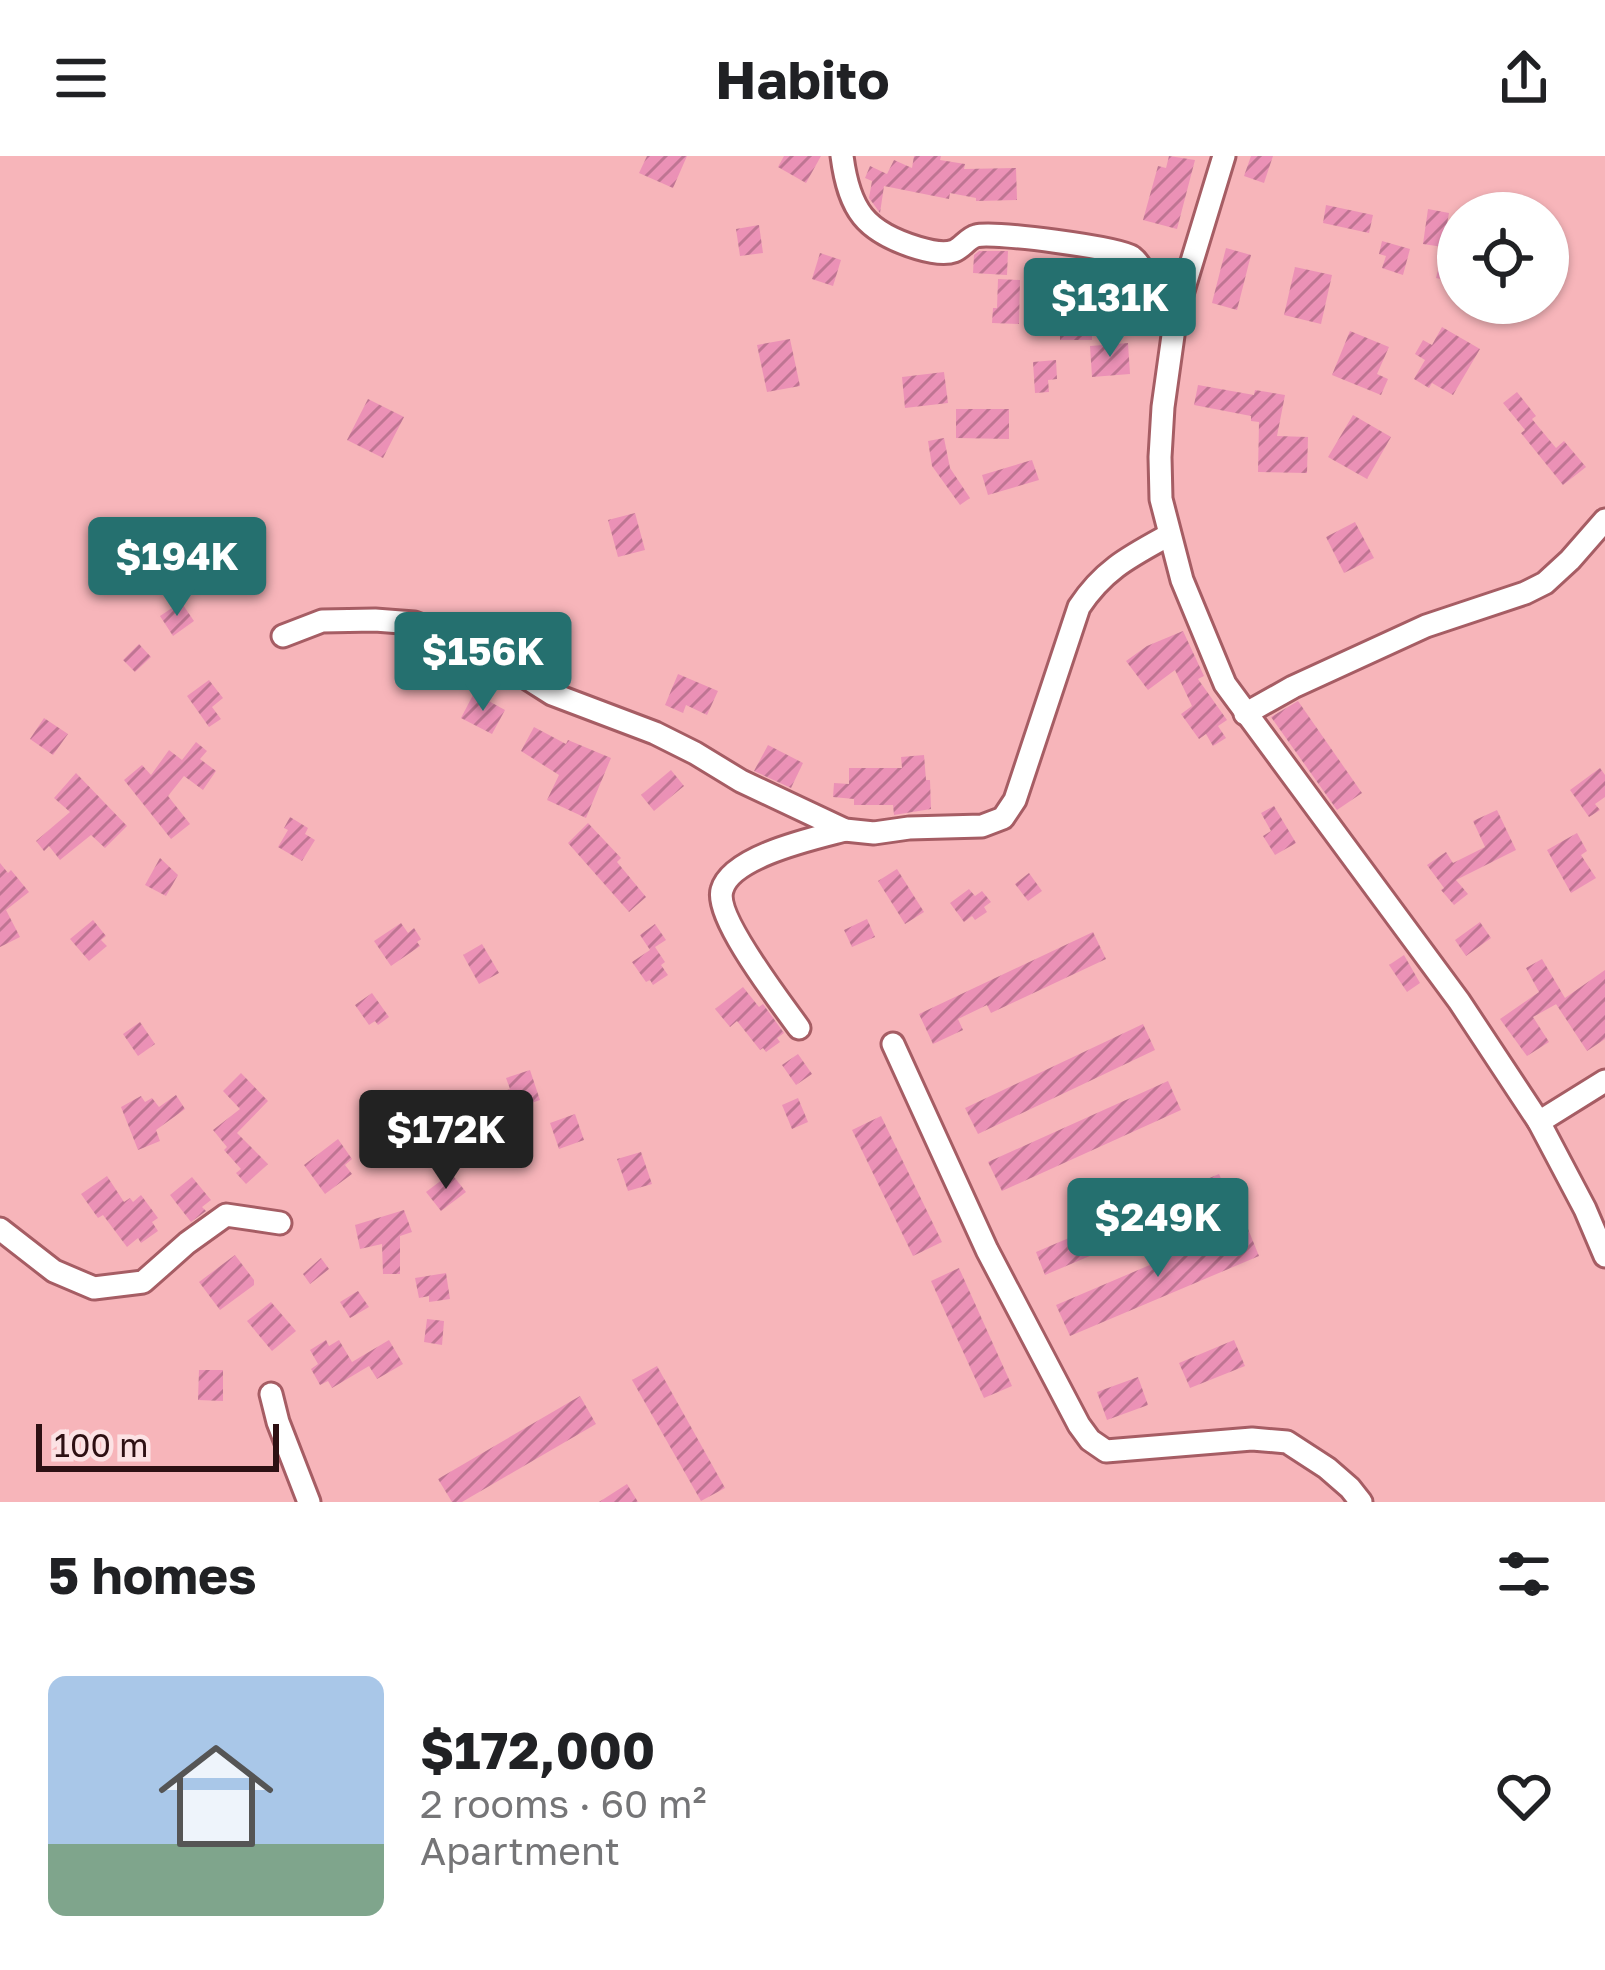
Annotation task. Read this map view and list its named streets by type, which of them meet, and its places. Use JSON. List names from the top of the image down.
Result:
{
  "scale_bar": "100 m",
  "page": {
    "header": "Habito",
    "price": [
      "$131K",
      "$194K",
      "$156K",
      "$172K",
      "$249K"
    ],
    "scale": "100 m",
    "heading": "5 homes",
    "list": [
      {
        "name": "$172,000",
        "note": "2 rooms · 60 m² · Apartment"
      }
    ]
  }
}
